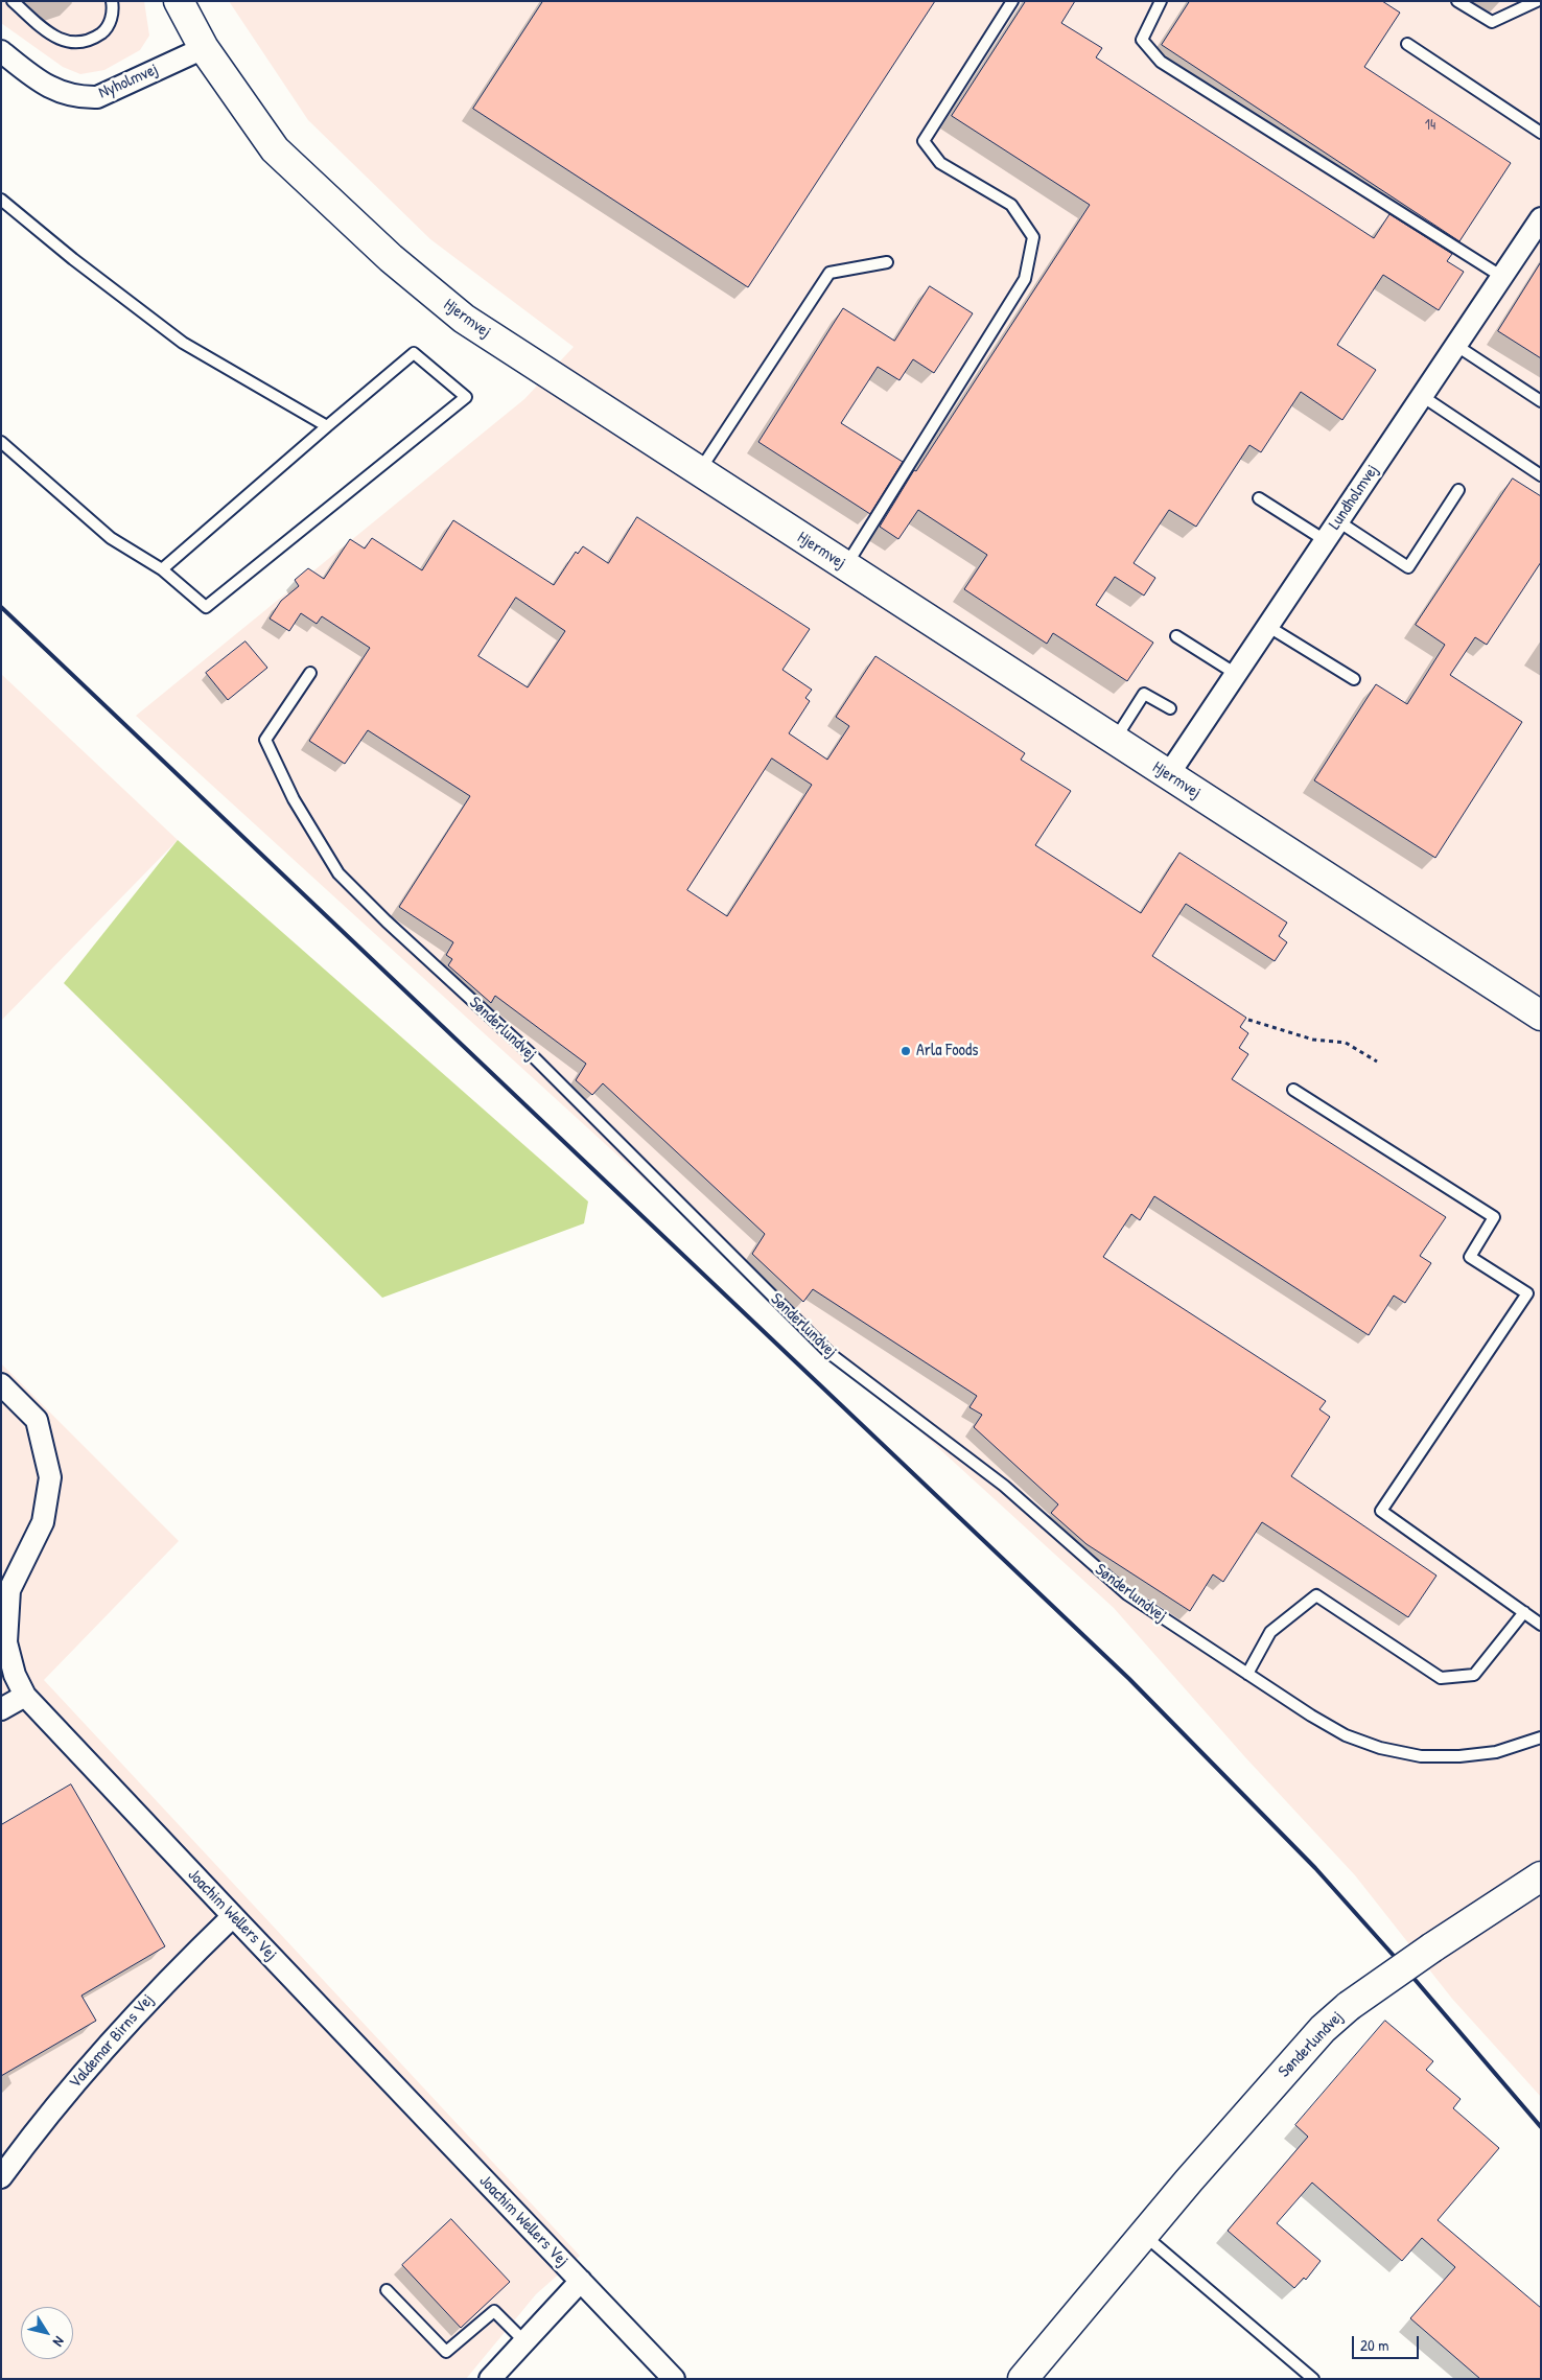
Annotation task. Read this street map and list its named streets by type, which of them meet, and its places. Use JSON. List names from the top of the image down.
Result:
{
  "streets": {
    "street": [
      "Nyholmvej",
      "Hjermvej",
      "Lundholmvej",
      "Sønderlundvej",
      "Joachim Wellers Vej",
      "Valdemar Birns Vej"
    ]
  },
  "crossings": [
    ["Nyholmvej", "Hjermvej"],
    ["Hjermvej", "Lundholmvej"],
    ["Joachim Wellers Vej", "Valdemar Birns Vej"]
  ],
  "places": ["Arla Foods"],
  "house_numbers": ["14"],
  "scale_bar": "20 m",
  "north": "bottom right"
}
